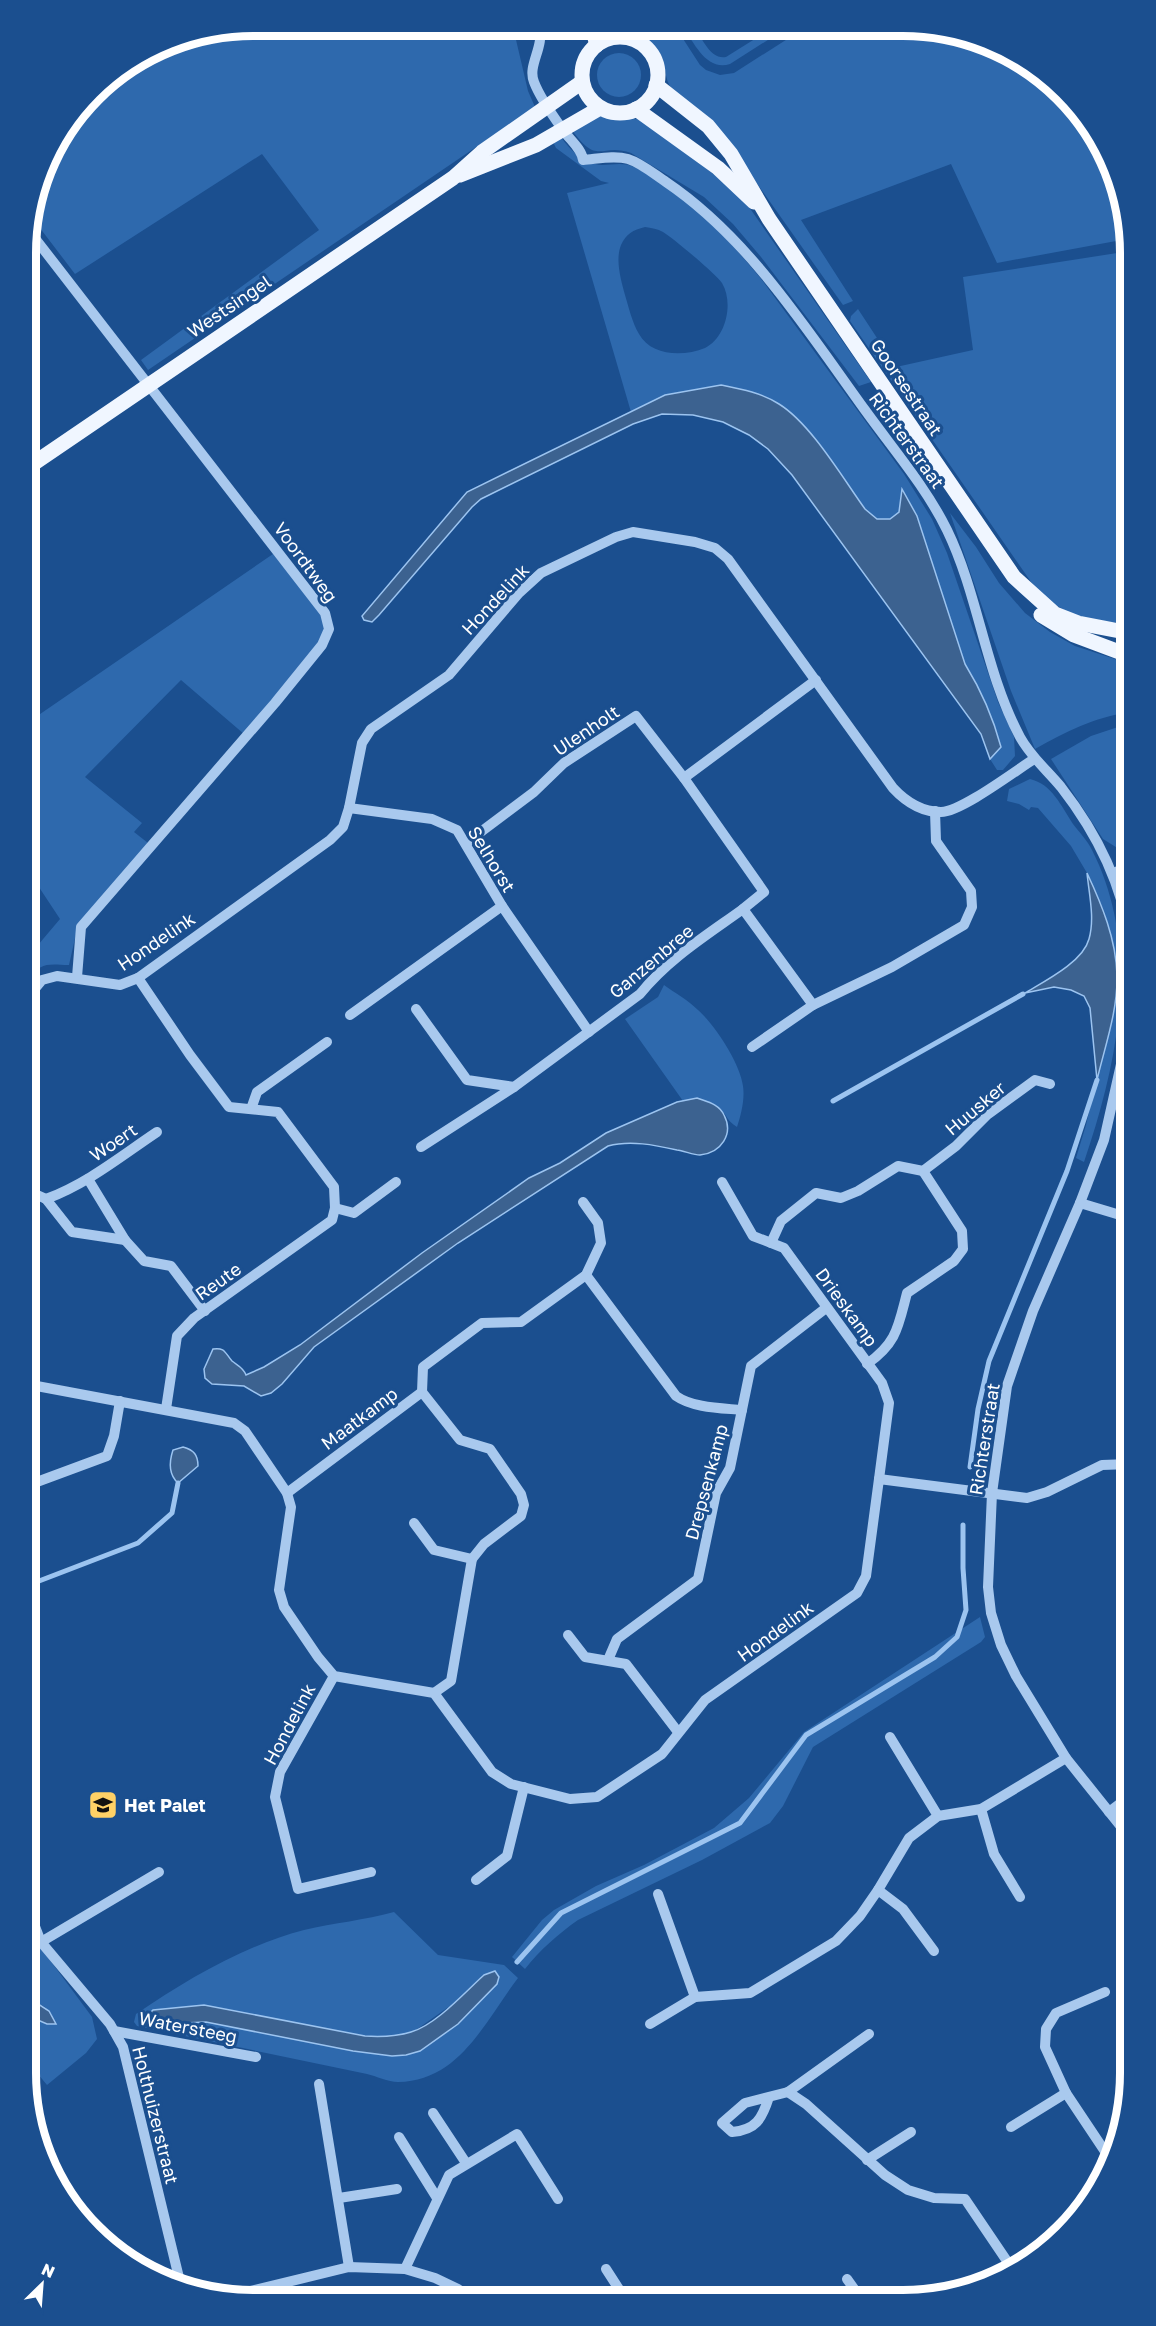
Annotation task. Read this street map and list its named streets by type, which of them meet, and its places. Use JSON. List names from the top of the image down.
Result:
{
  "streets": {
    "main road": ["Westsingel", "Goorsestraat"],
    "street": [
      "Richterstraat",
      "Voordtweg",
      "Hondelink",
      "Ulenholt",
      "Selhorst",
      "Ganzenbree",
      "Huusker",
      "Woert",
      "Reute",
      "Drieskamp",
      "Maatkamp",
      "Drepsenkamp",
      "Watersteeg",
      "Holthuizerstraat"
    ]
  },
  "crossings": [
    ["Westsingel", "Richterstraat"],
    ["Westsingel", "Voordtweg"],
    ["Voordtweg", "Hondelink"],
    ["Hondelink", "Selhorst"],
    ["Hondelink", "Drieskamp"],
    ["Hondelink", "Maatkamp"],
    ["Ulenholt", "Selhorst"],
    ["Ulenholt", "Ganzenbree"],
    ["Selhorst", "Ganzenbree"],
    ["Woert", "Reute"],
    ["Drieskamp", "Drepsenkamp"],
    ["Watersteeg", "Holthuizerstraat"]
  ],
  "places": {
    "school or university": ["Het Palet"]
  },
  "north": "top right"
}
